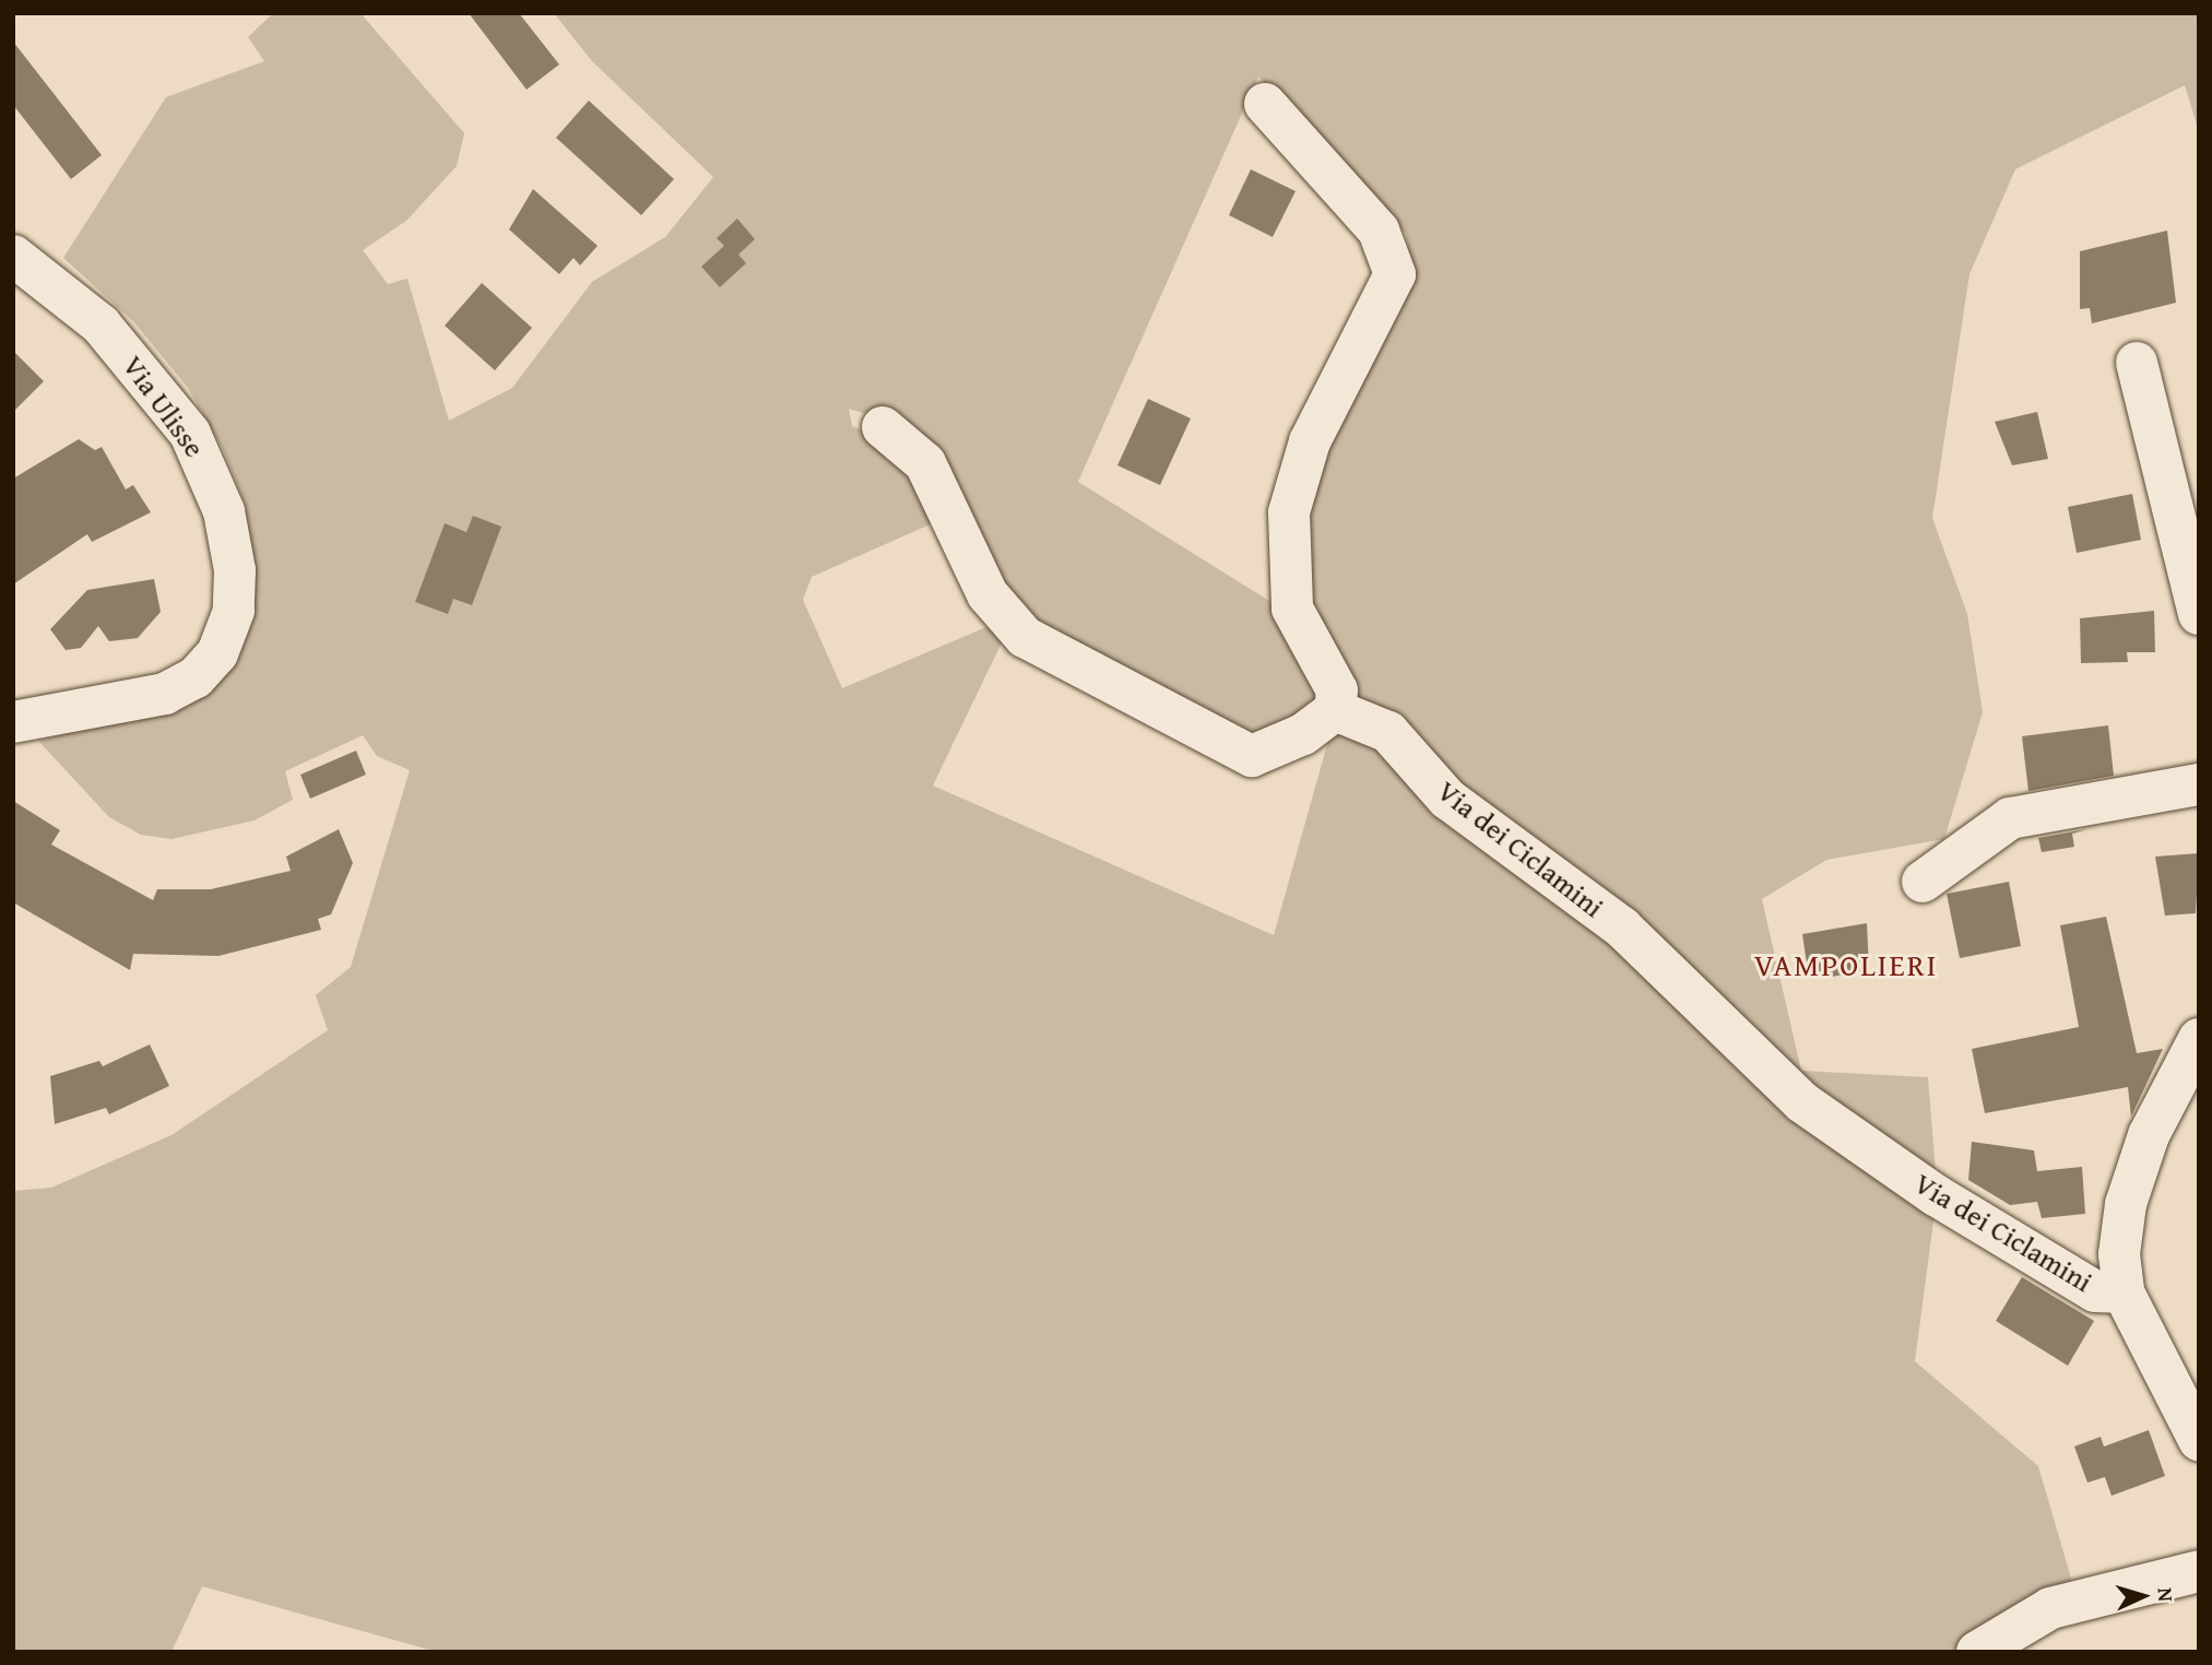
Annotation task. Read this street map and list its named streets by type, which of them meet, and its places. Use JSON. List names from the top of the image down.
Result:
{
  "streets": {
    "street": ["Via Ulisse", "Via dei Ciclamini"]
  },
  "districts": ["VAMPOLIERI"],
  "north": "right"
}
